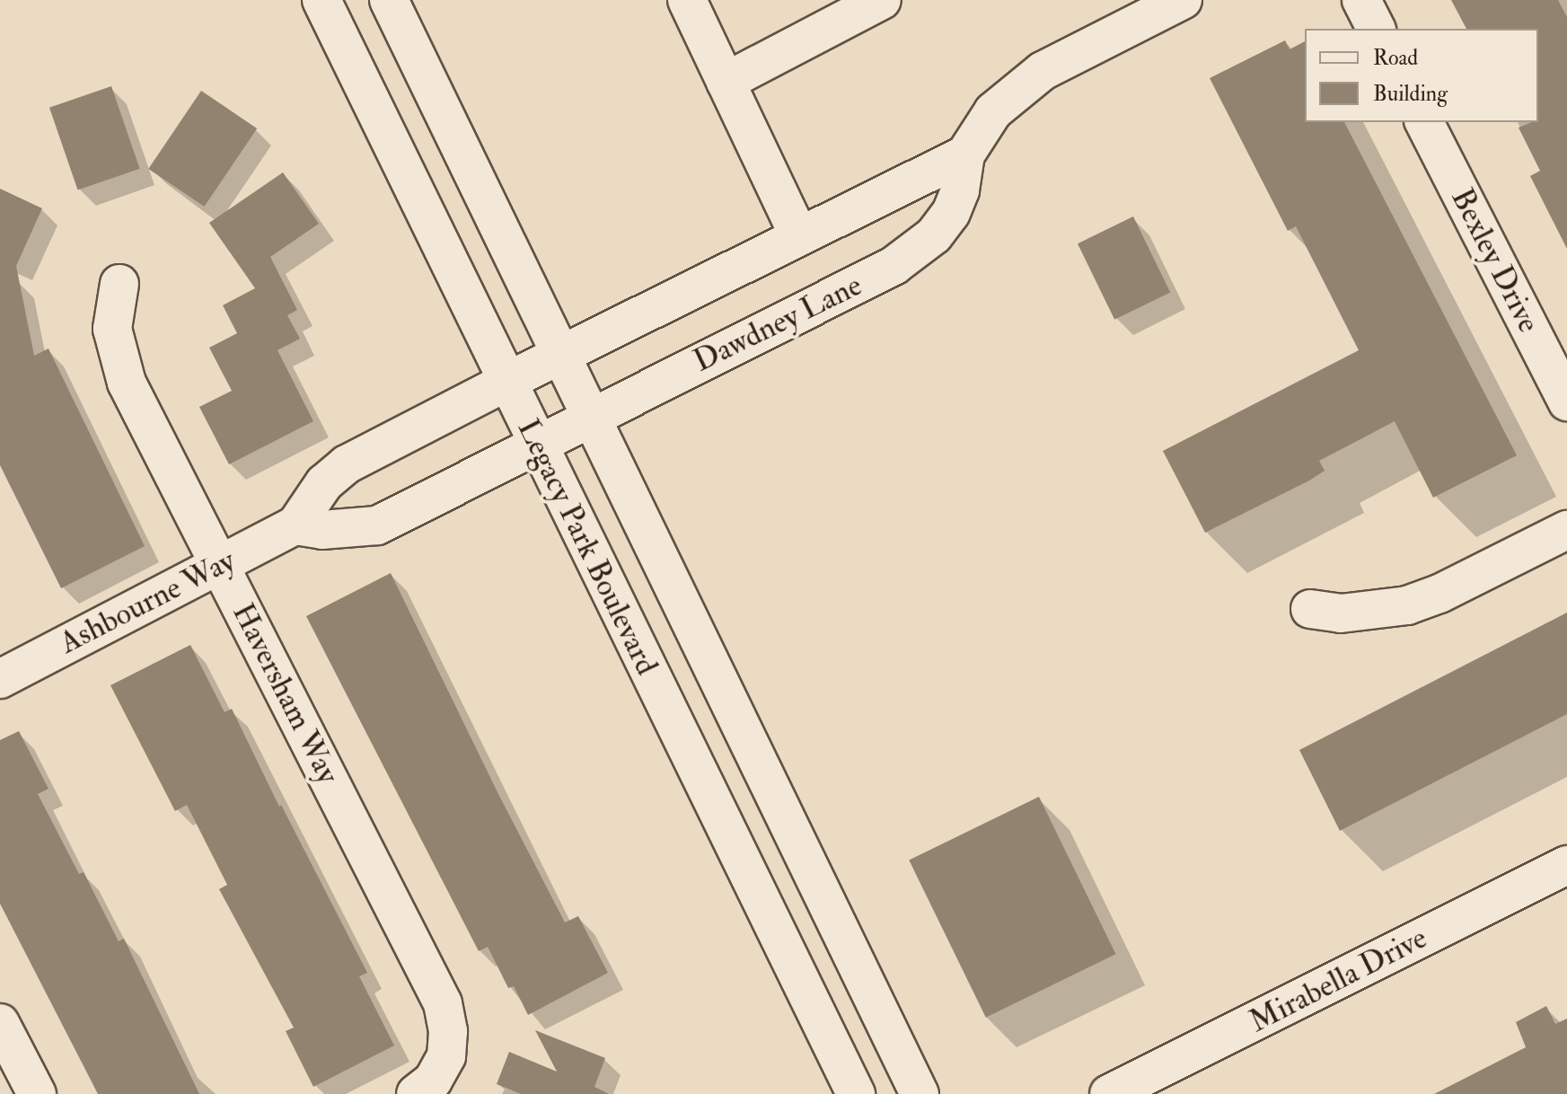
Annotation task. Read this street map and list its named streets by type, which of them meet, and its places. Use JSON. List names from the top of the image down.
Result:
{
  "streets": {
    "street": [
      "Bexley Drive",
      "Dawdney Lane",
      "Legacy Park Boulevard",
      "Ashbourne Way",
      "Haversham Way",
      "Mirabella Drive"
    ]
  },
  "crossings": [
    ["Dawdney Lane", "Legacy Park Boulevard"],
    ["Legacy Park Boulevard", "Ashbourne Way"],
    ["Ashbourne Way", "Haversham Way"]
  ],
  "legend": ["Road", "Building"]
}
